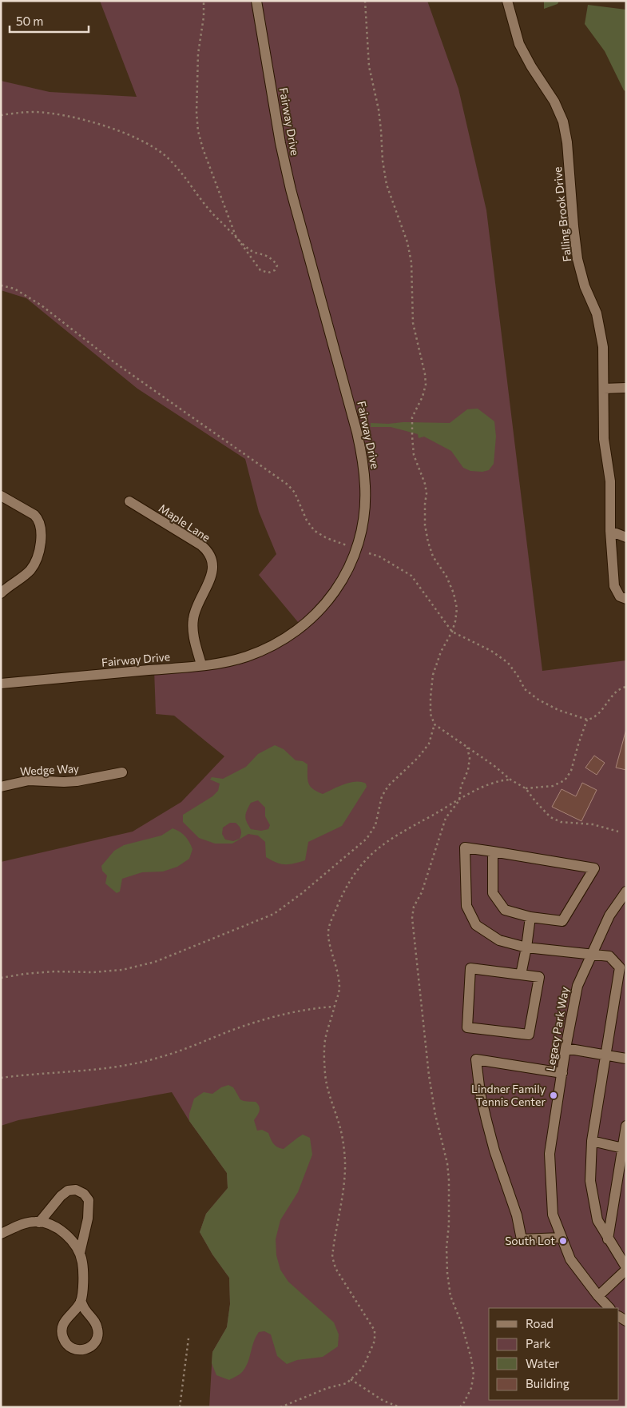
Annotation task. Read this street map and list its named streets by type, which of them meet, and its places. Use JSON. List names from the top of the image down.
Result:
{
  "streets": {
    "street": [
      "Fairway Drive",
      "Falling Brook Drive",
      "Maple Lane",
      "Wedge Way",
      "Legacy Park Way"
    ]
  },
  "crossings": [
    ["Fairway Drive", "Maple Lane"]
  ],
  "places": ["Lindner Family Tennis Center", "South Lot"],
  "legend": [
    "Road",
    "Park",
    "Water",
    "Building"
  ],
  "scale_bar": "50 m"
}
